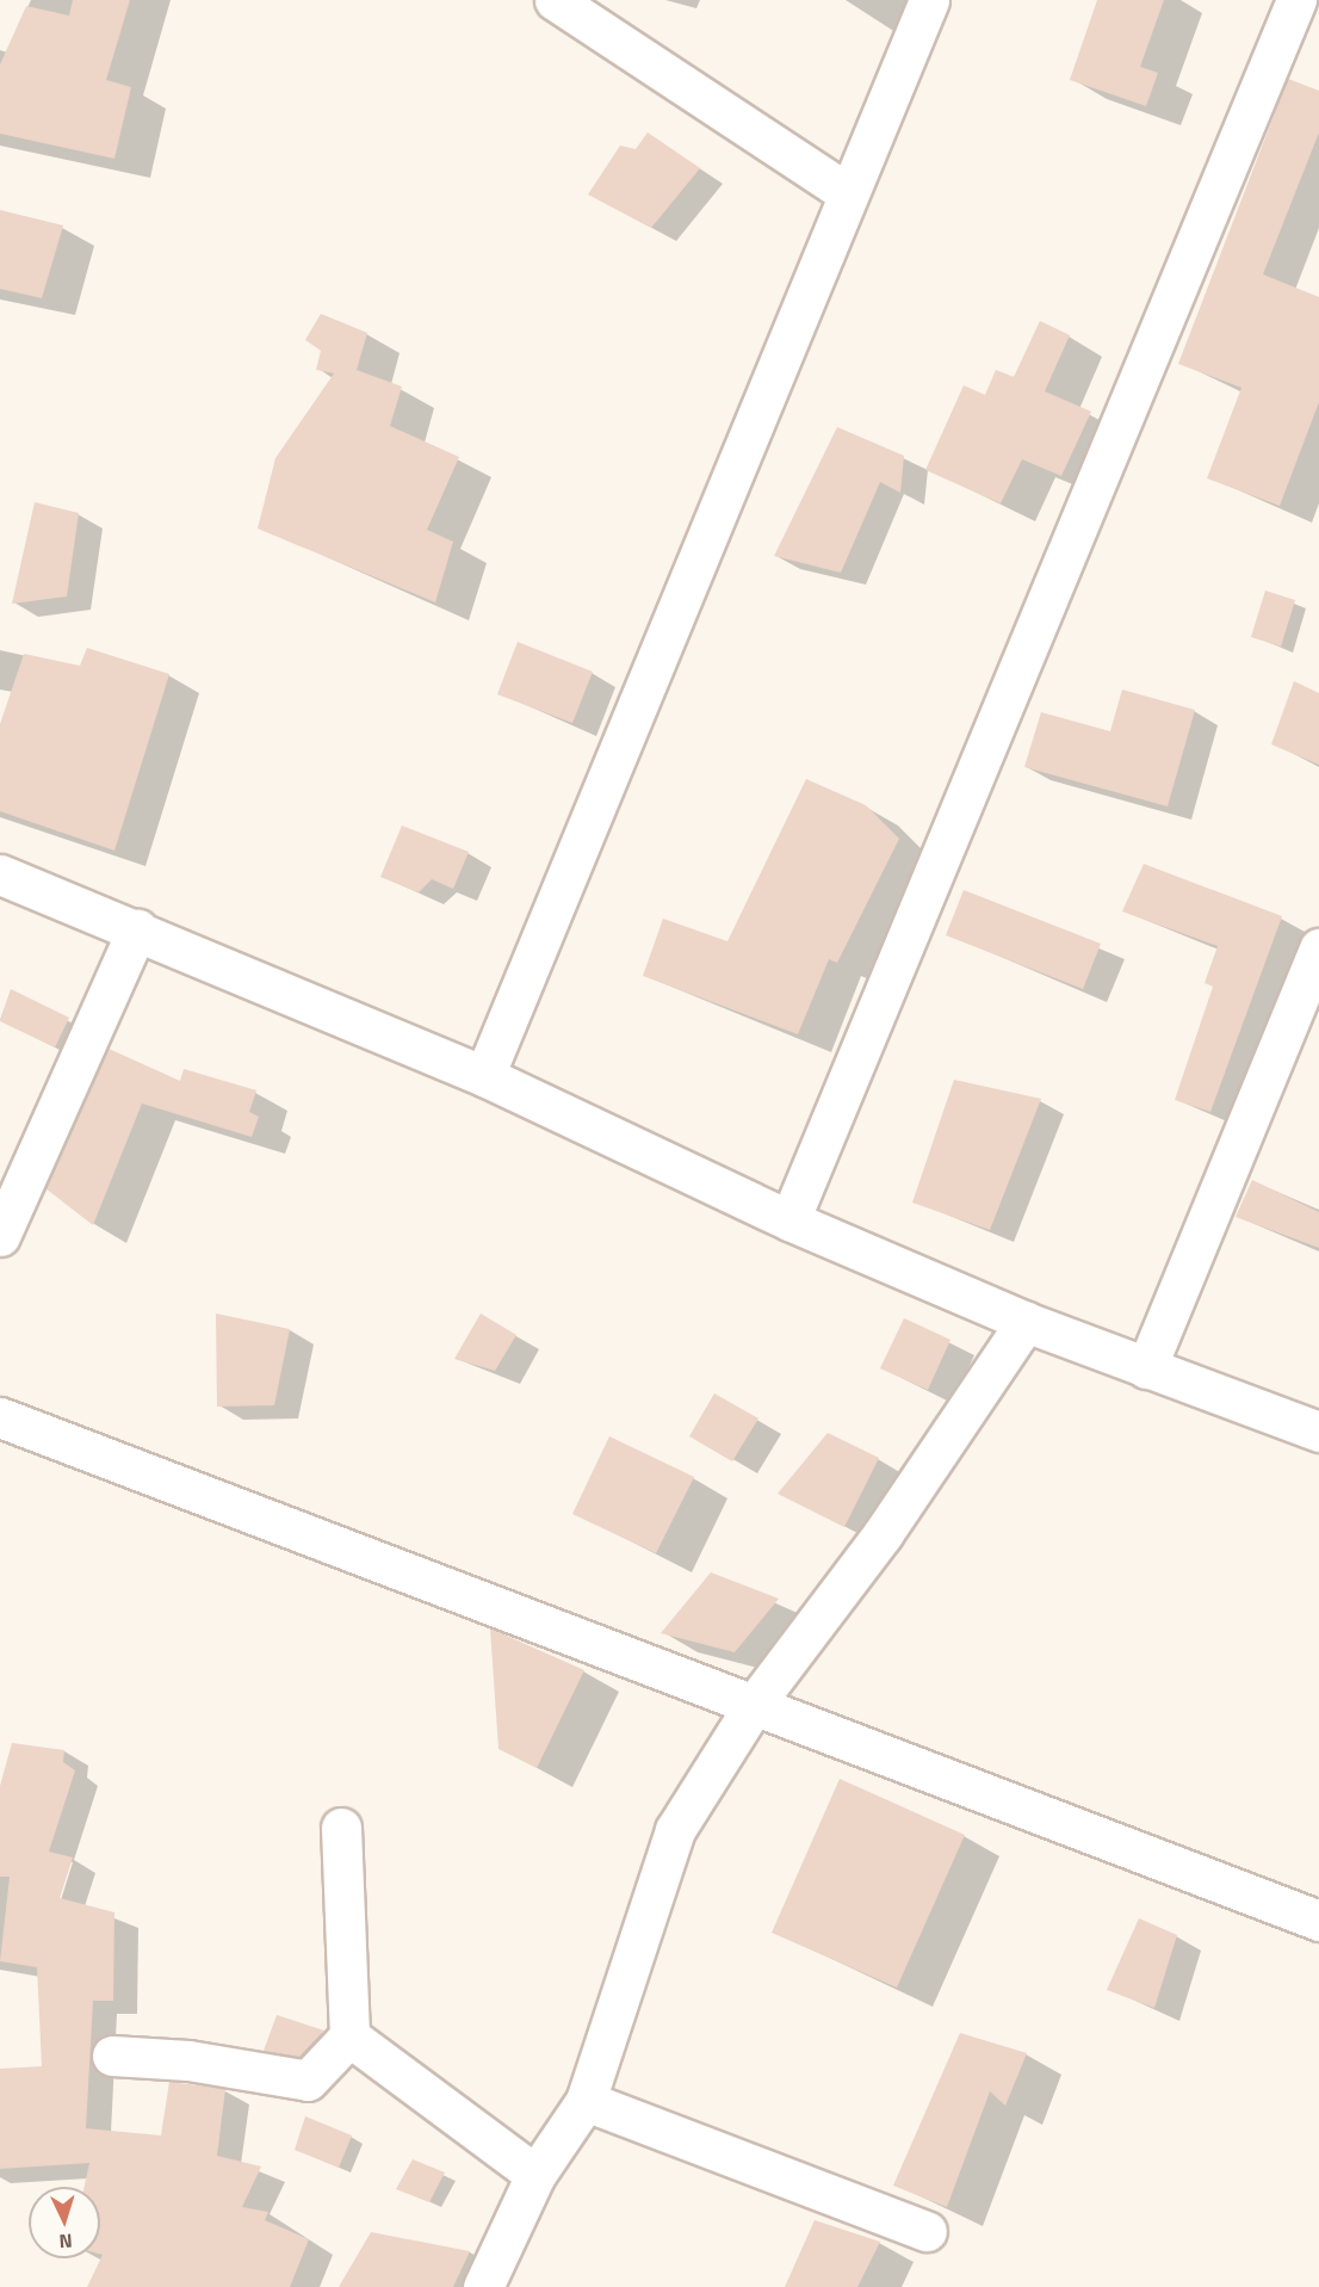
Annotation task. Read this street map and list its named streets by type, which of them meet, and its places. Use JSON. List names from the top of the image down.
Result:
{
  "north": "bottom"
}
